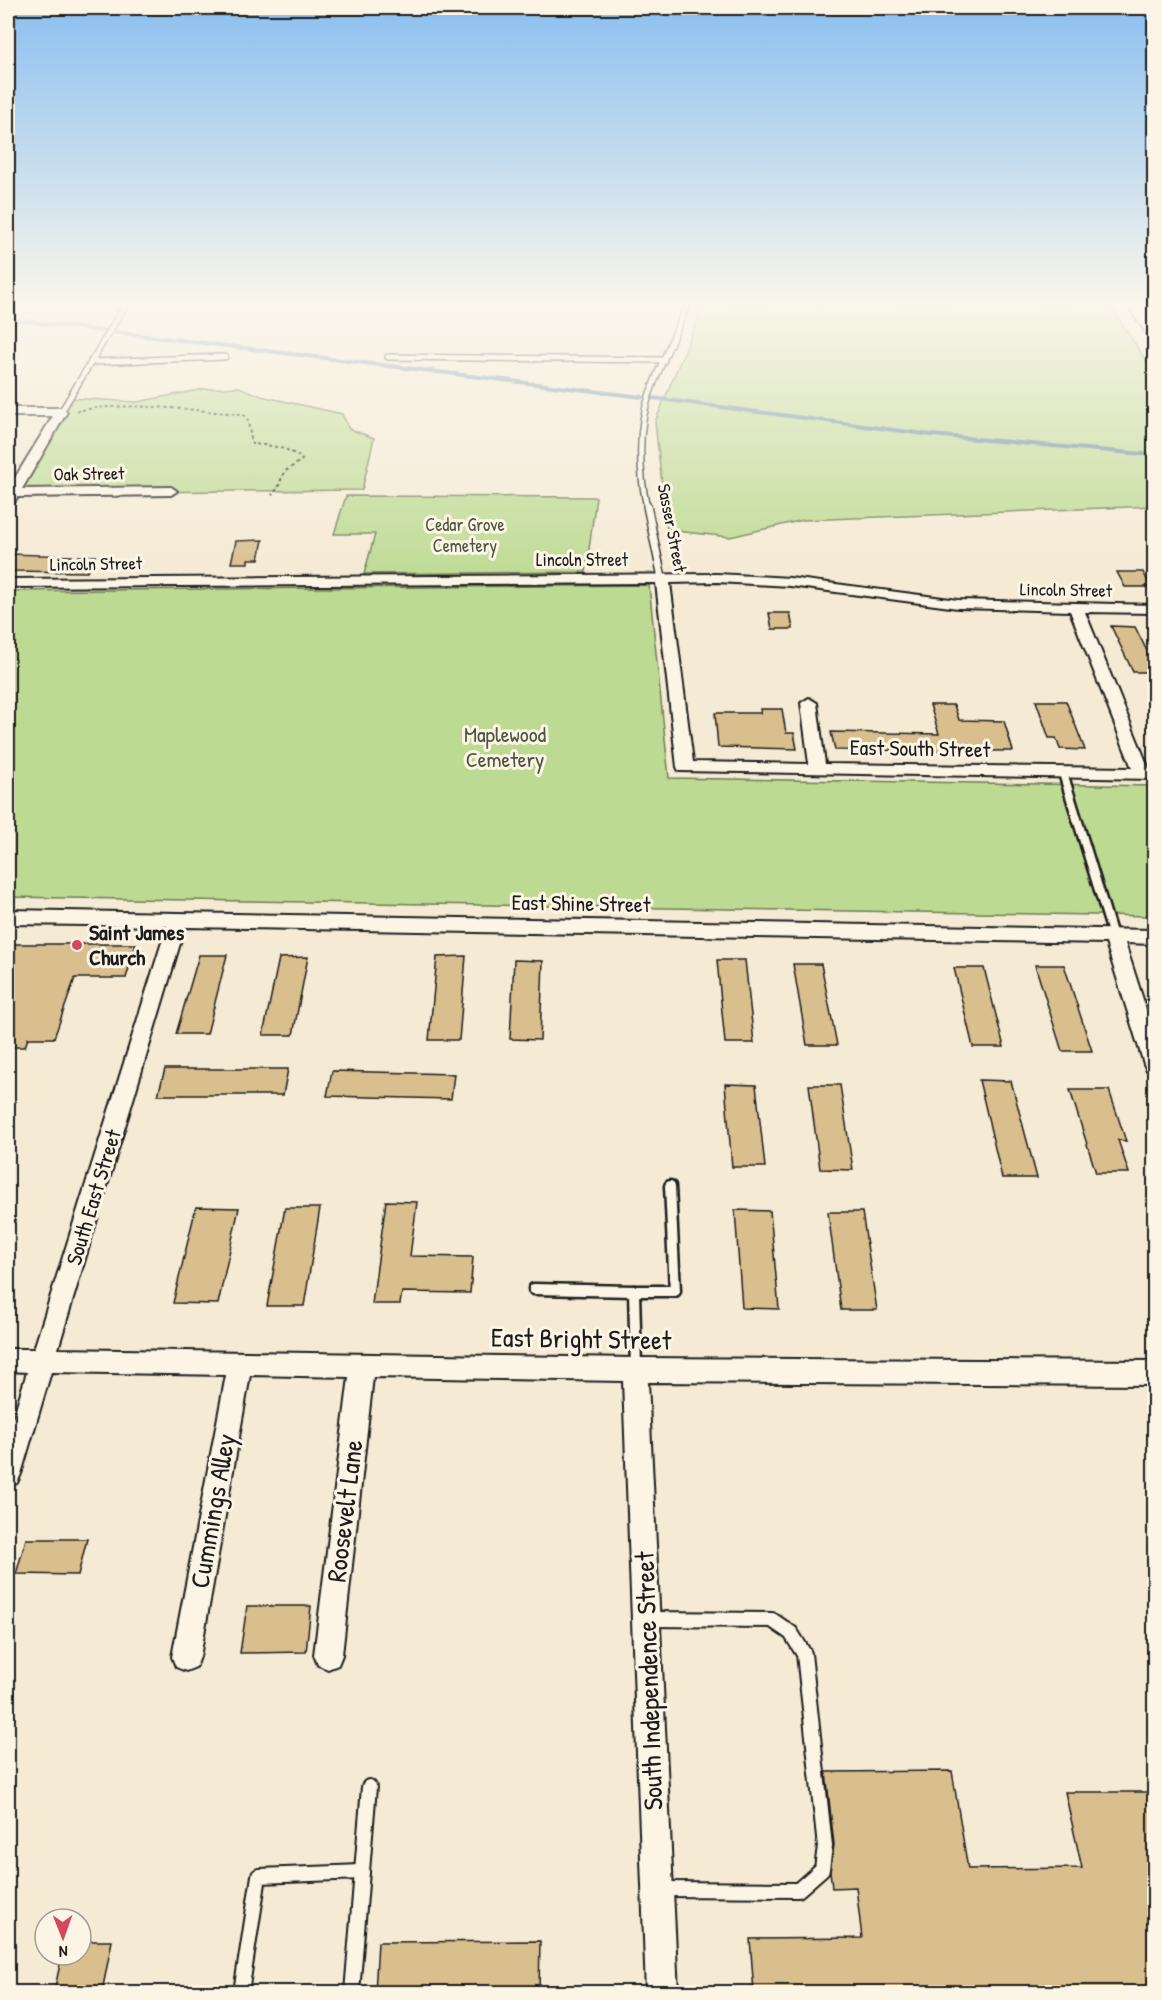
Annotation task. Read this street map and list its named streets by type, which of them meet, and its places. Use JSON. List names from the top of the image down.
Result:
{
  "streets": {
    "street": [
      "Oak Street",
      "Sasser Street",
      "Lincoln Street",
      "East South Street",
      "East Shine Street",
      "South East Street",
      "East Bright Street",
      "Cummings Alley",
      "Roosevelt Lane",
      "South Independence Street"
    ]
  },
  "crossings": [
    ["Sasser Street", "Lincoln Street"],
    ["Sasser Street", "East South Street"],
    ["East Shine Street", "South East Street"],
    ["South East Street", "East Bright Street"],
    ["East Bright Street", "Cummings Alley"],
    ["East Bright Street", "Roosevelt Lane"],
    ["East Bright Street", "South Independence Street"]
  ],
  "parks": ["Cedar Grove Cemetery", "Maplewood Cemetery"],
  "places": ["Saint James Church"],
  "north": "bottom"
}
